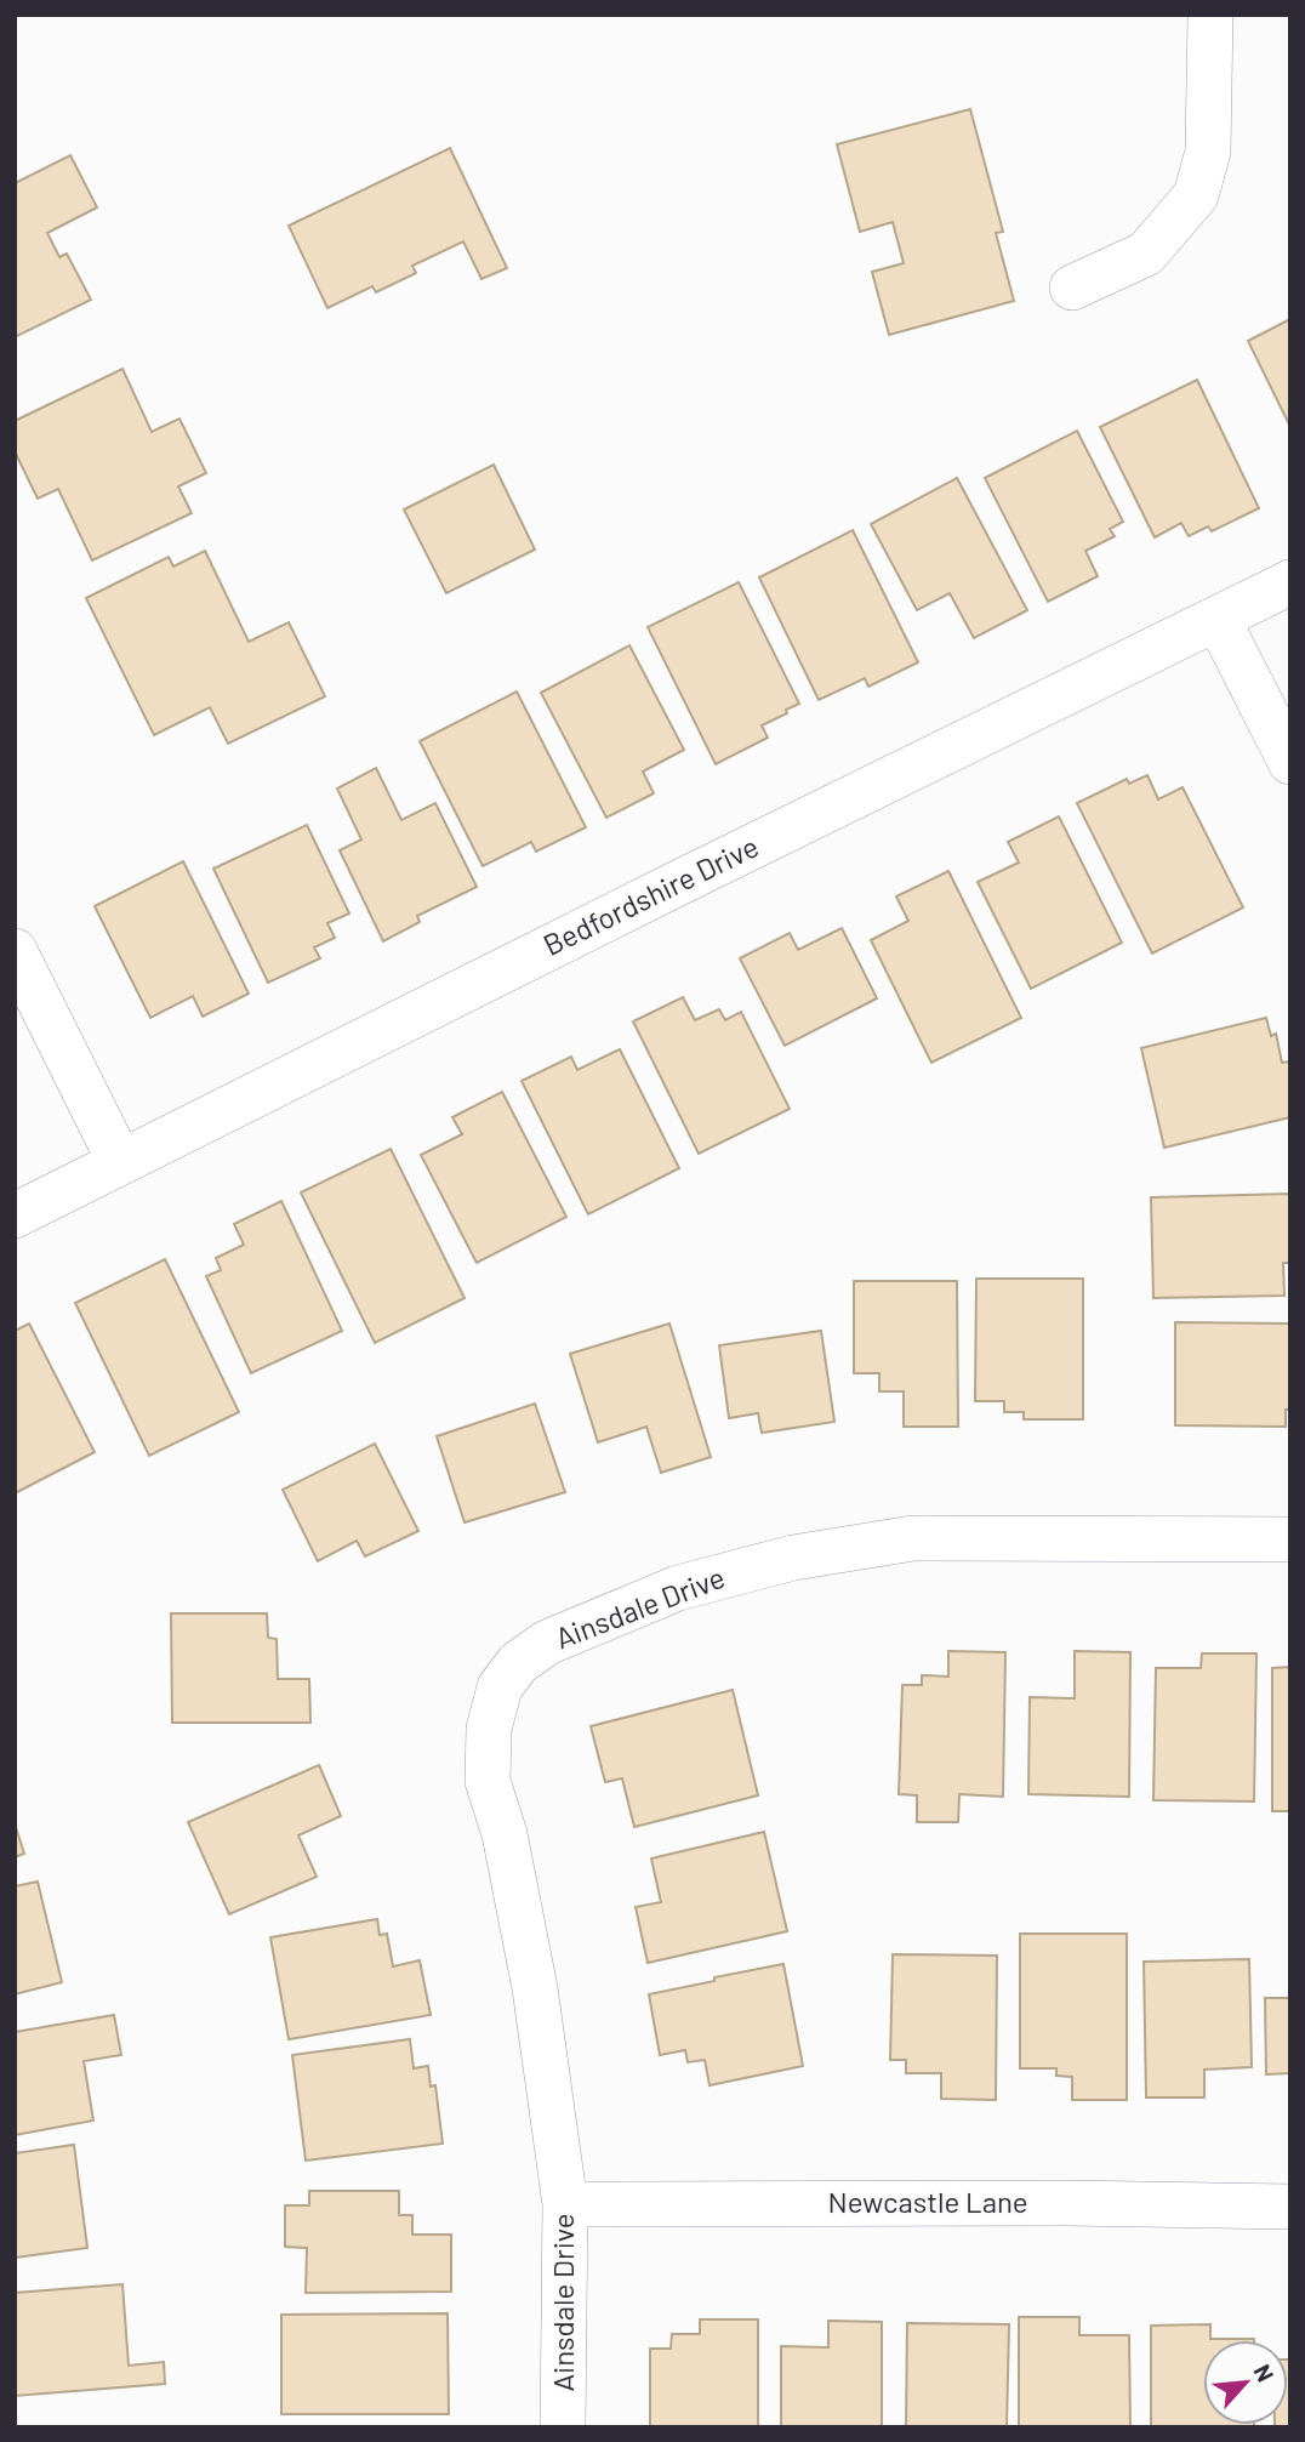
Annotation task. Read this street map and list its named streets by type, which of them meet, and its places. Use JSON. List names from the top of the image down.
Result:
{
  "streets": {
    "street": ["Bedfordshire Drive", "Ainsdale Drive", "Newcastle Lane"]
  },
  "crossings": [
    ["Ainsdale Drive", "Newcastle Lane"]
  ],
  "north": "top right"
}
